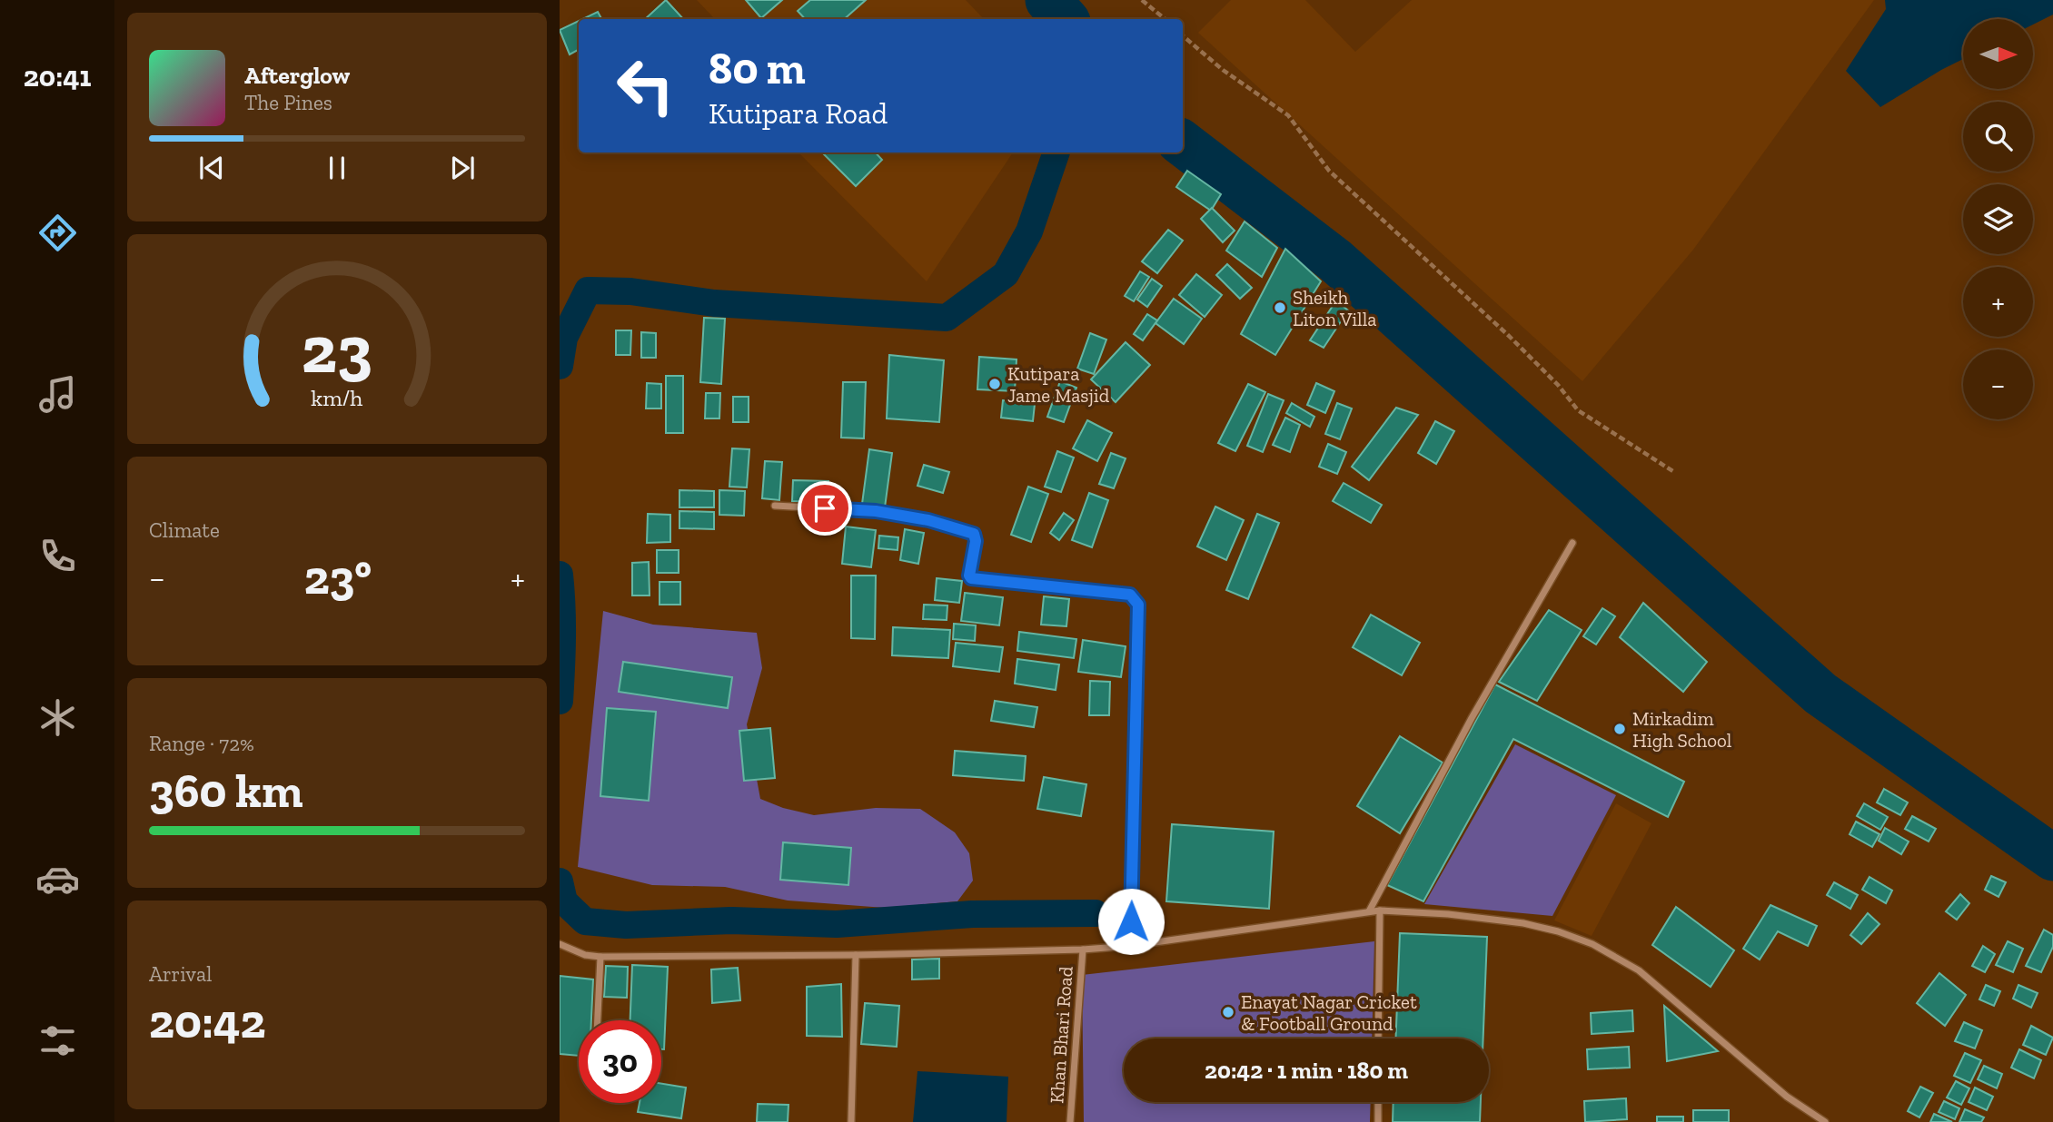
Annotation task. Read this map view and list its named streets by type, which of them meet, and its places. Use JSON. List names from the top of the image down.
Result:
{
  "streets": {
    "street": ["Khan Bhari Road"]
  },
  "places": [
    "Sheikh Liton Villa",
    "Kutipara Jame Masjid",
    "Mirkadim High School",
    "Enayat Nagar Cricket & Football Ground"
  ],
  "north": "right",
  "page": {
    "tabs": "20:41",
    "map_buttons": ["+", "−"],
    "turn": ["80 m", "Kutipara Road"],
    "song": ["Afterglow", "The Pines"],
    "tile": [
      "Climate",
      ["Range · 72%", "360 km"],
      ["Arrival", "20:42"]
    ],
    "heat": ["−", "23°", "+"],
    "limit": "30",
    "trip": "20:42 · 1 min · 180 m",
    "gauge": ["23", "km/h"]
  }
}
